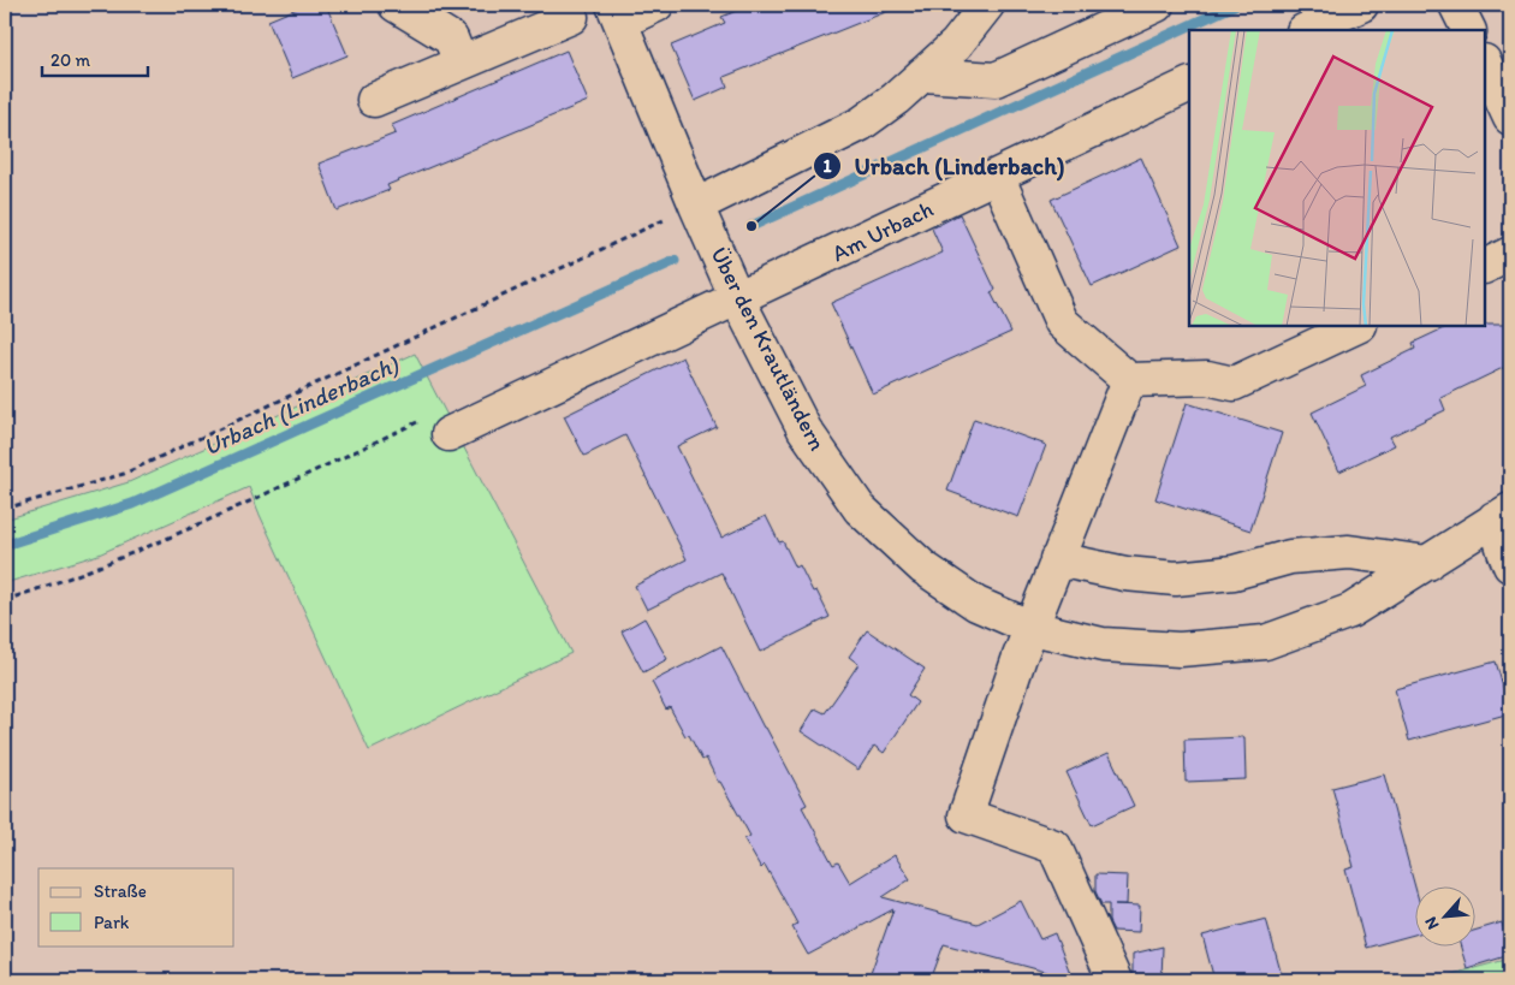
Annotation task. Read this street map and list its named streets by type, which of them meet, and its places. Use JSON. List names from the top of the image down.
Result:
{
  "streets": {
    "street": ["Am Urbach", "Über den Krautländern"]
  },
  "crossings": [
    ["Am Urbach", "Über den Krautländern"]
  ],
  "water": ["Urbach (Linderbach)"],
  "places": ["Urbach (Linderbach)"],
  "legend": ["Straße", "Park"],
  "scale_bar": "20 m",
  "north": "bottom left"
}
